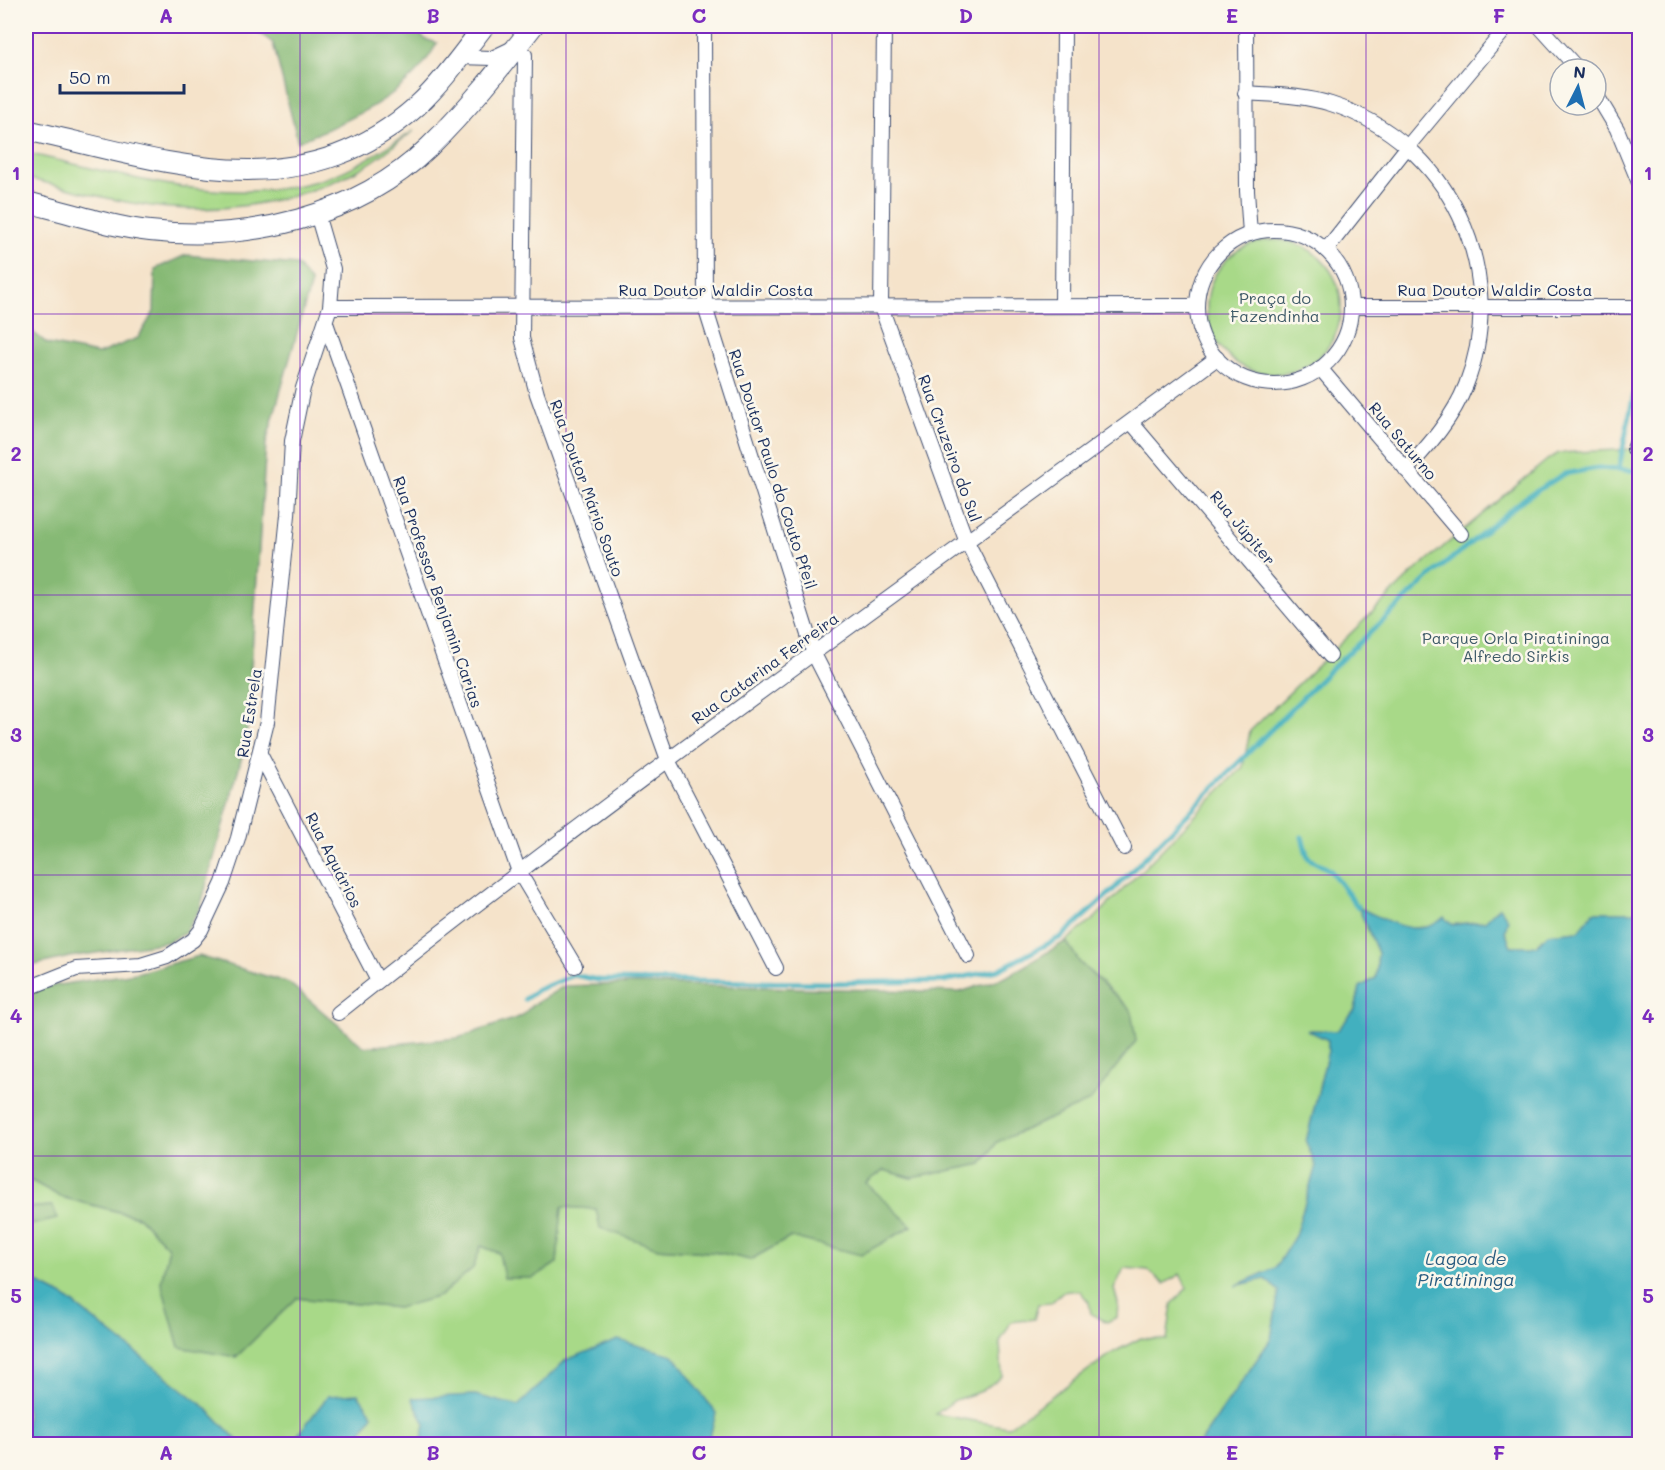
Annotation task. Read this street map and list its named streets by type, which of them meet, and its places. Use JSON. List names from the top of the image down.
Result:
{
  "streets": {
    "street": [
      "Rua Doutor Waldir Costa",
      "Rua Saturno",
      "Rua Cruzeiro do Sul",
      "Rua Doutor Paulo do Couto Pfeil",
      "Rua Doutor Mário Souto",
      "Rua Júpiter",
      "Rua Professor Benjamin Carias",
      "Rua Catarina Ferreira",
      "Rua Estrela",
      "Rua Aquários"
    ]
  },
  "crossings": [
    ["Rua Doutor Waldir Costa", "Rua Saturno"],
    ["Rua Doutor Waldir Costa", "Rua Cruzeiro do Sul"],
    ["Rua Doutor Waldir Costa", "Rua Doutor Paulo do Couto Pfeil"],
    ["Rua Doutor Waldir Costa", "Rua Doutor Mário Souto"],
    ["Rua Doutor Waldir Costa", "Rua Catarina Ferreira"],
    ["Rua Doutor Waldir Costa", "Rua Estrela"],
    ["Rua Saturno", "Rua Catarina Ferreira"],
    ["Rua Cruzeiro do Sul", "Rua Catarina Ferreira"],
    ["Rua Doutor Paulo do Couto Pfeil", "Rua Catarina Ferreira"],
    ["Rua Doutor Mário Souto", "Rua Catarina Ferreira"],
    ["Rua Júpiter", "Rua Catarina Ferreira"],
    ["Rua Professor Benjamin Carias", "Rua Catarina Ferreira"],
    ["Rua Professor Benjamin Carias", "Rua Estrela"],
    ["Rua Catarina Ferreira", "Rua Aquários"],
    ["Rua Estrela", "Rua Aquários"]
  ],
  "water": ["Lagoa de Piratininga"],
  "parks": ["Praça do Fazendinha", "Parque Orla Piratininga Alfredo Sirkis"],
  "scale_bar": "50 m",
  "north": "top",
  "grid": {
    "columns": [
      "A",
      "B",
      "C",
      "D",
      "E",
      "F"
    ],
    "rows": [
      "1",
      "2",
      "3",
      "4",
      "5"
    ]
  }
}
